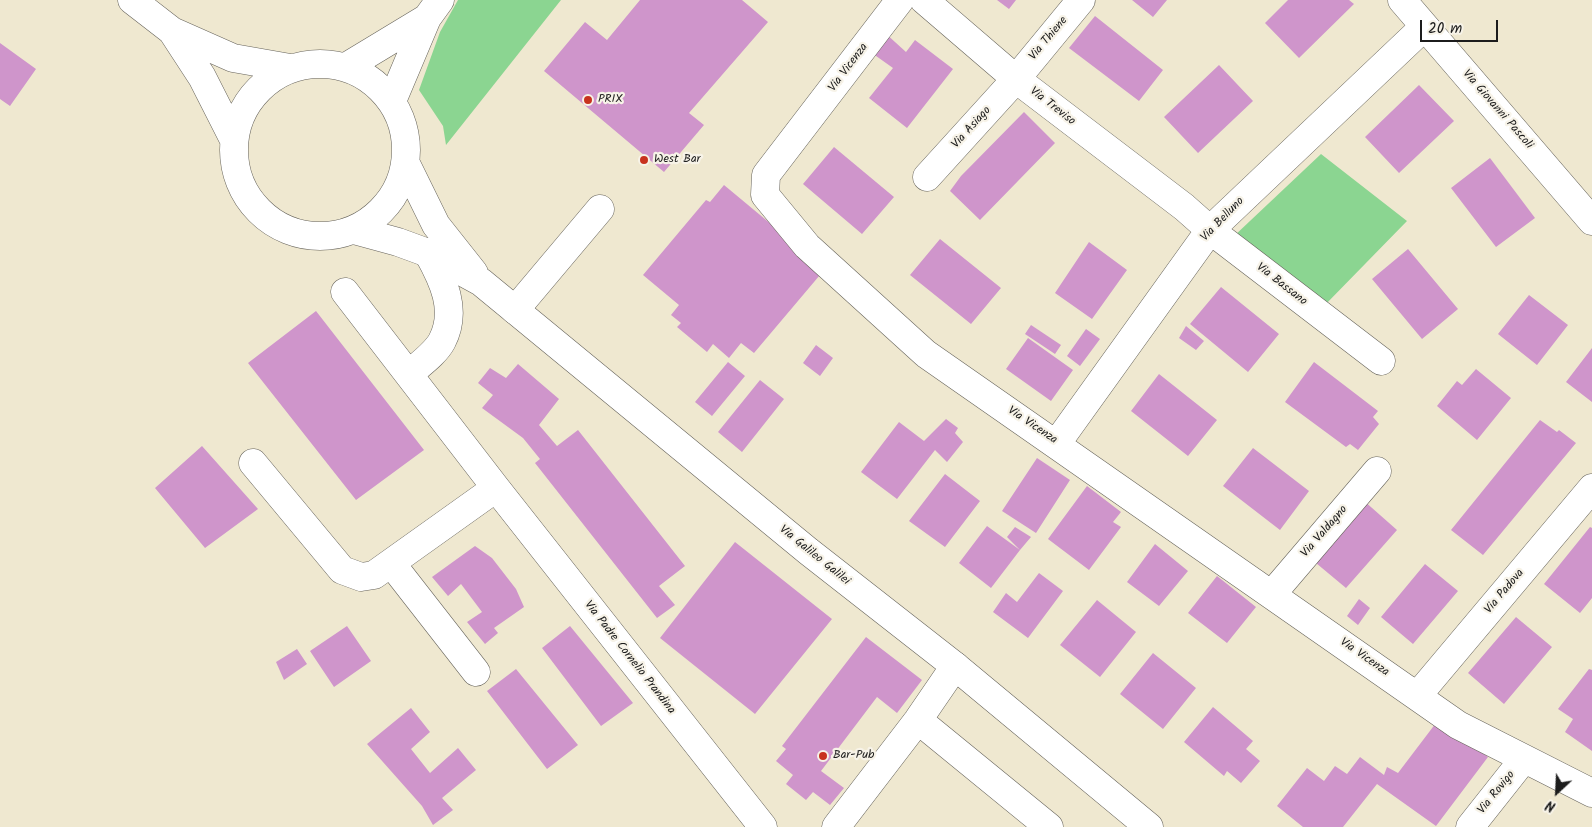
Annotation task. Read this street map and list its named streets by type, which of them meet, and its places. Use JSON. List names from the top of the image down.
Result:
{
  "streets": {
    "street": [
      "Via Thiene",
      "Via Vicenza",
      "Via Treviso",
      "Via Giovanni Pascoli",
      "Via Asiago",
      "Via Belluno",
      "Via Bassano",
      "Via Valdagno",
      "Via Galileo Galilei",
      "Via Padova",
      "Via Padre Cornelio Prandina",
      "Via Rovigo"
    ]
  },
  "crossings": [
    ["Via Thiene", "Via Treviso"],
    ["Via Thiene", "Via Asiago"],
    ["Via Vicenza", "Via Belluno"],
    ["Via Vicenza", "Via Valdagno"],
    ["Via Vicenza", "Via Padova"],
    ["Via Vicenza", "Via Rovigo"],
    ["Via Treviso", "Via Asiago"],
    ["Via Treviso", "Via Bassano"],
    ["Via Giovanni Pascoli", "Via Belluno"],
    ["Via Belluno", "Via Bassano"]
  ],
  "places": ["PRIX", "West Bar", "Bar-Pub"],
  "scale_bar": "20 m",
  "north": "bottom left"
}
